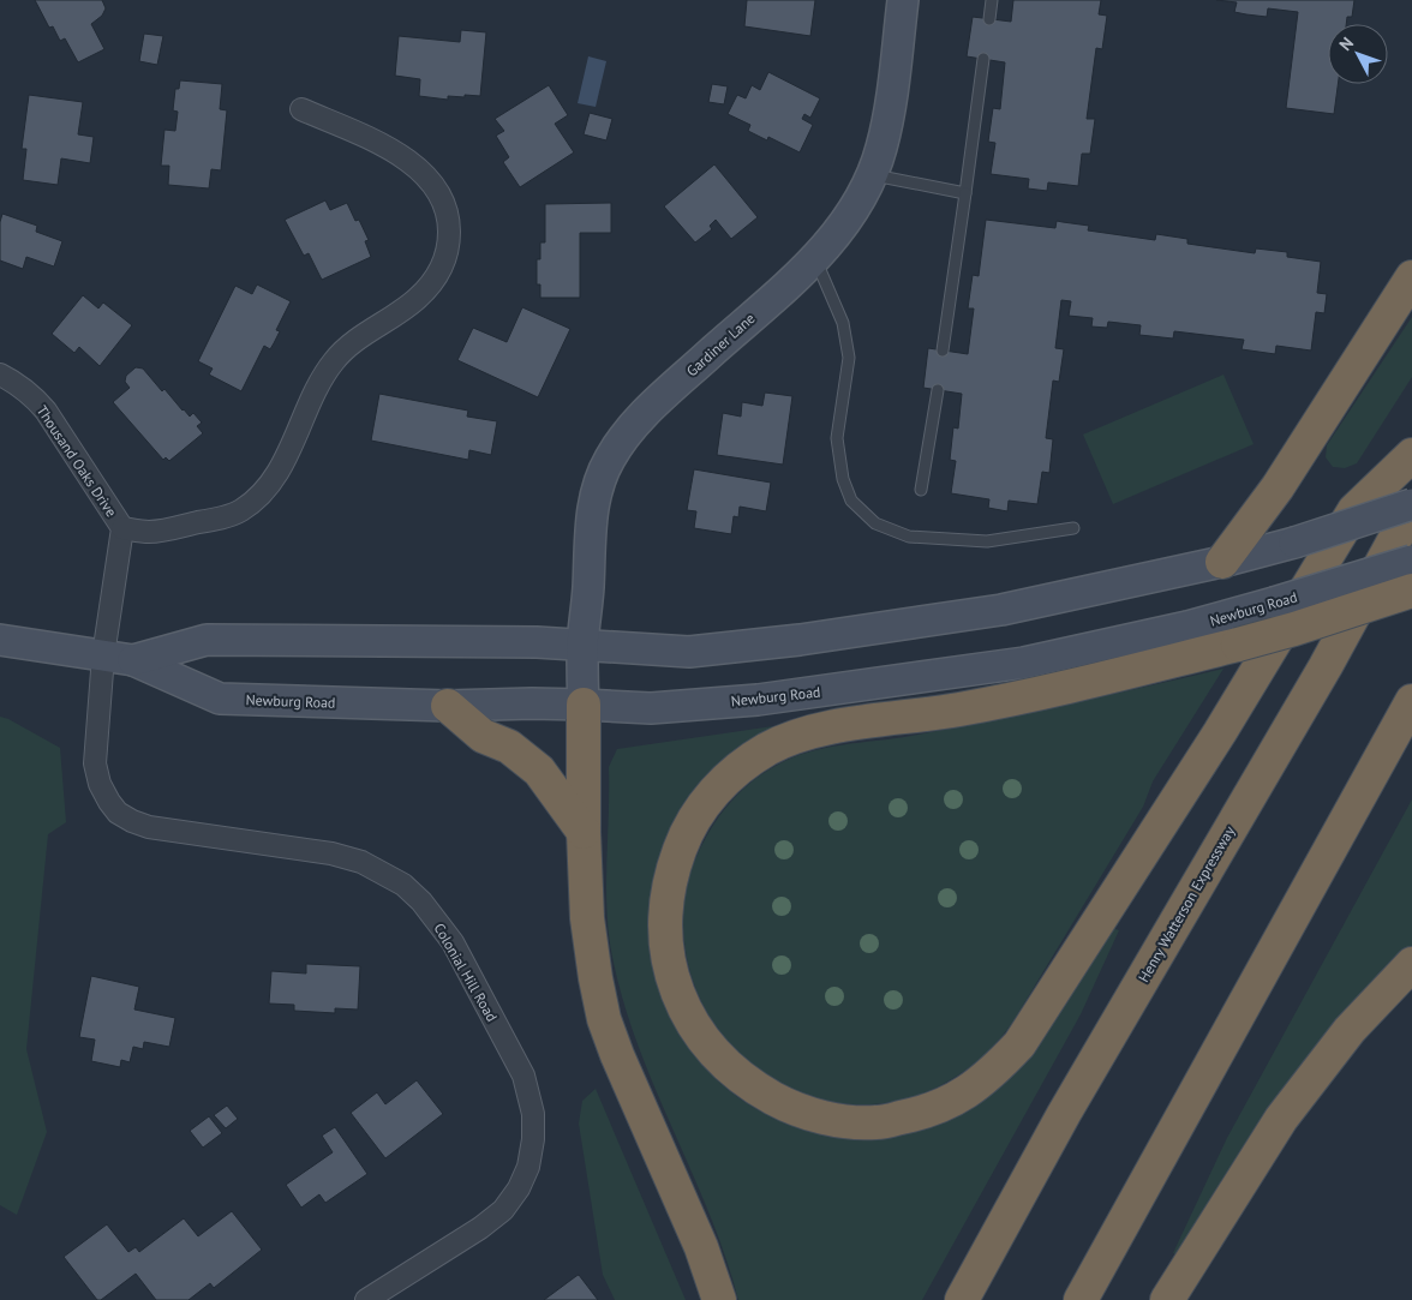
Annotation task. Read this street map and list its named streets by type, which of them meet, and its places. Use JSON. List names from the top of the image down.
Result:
{
  "streets": {
    "highway": ["Henry Watterson Expressway"],
    "main road": ["Gardiner Lane", "Newburg Road"],
    "street": ["Thousand Oaks Drive", "Colonial Hill Road"]
  },
  "crossings": [
    ["Gardiner Lane", "Newburg Road"],
    ["Thousand Oaks Drive", "Newburg Road"],
    ["Thousand Oaks Drive", "Colonial Hill Road"],
    ["Newburg Road", "Henry Watterson Expressway"],
    ["Newburg Road", "Colonial Hill Road"]
  ],
  "north": "top left"
}
